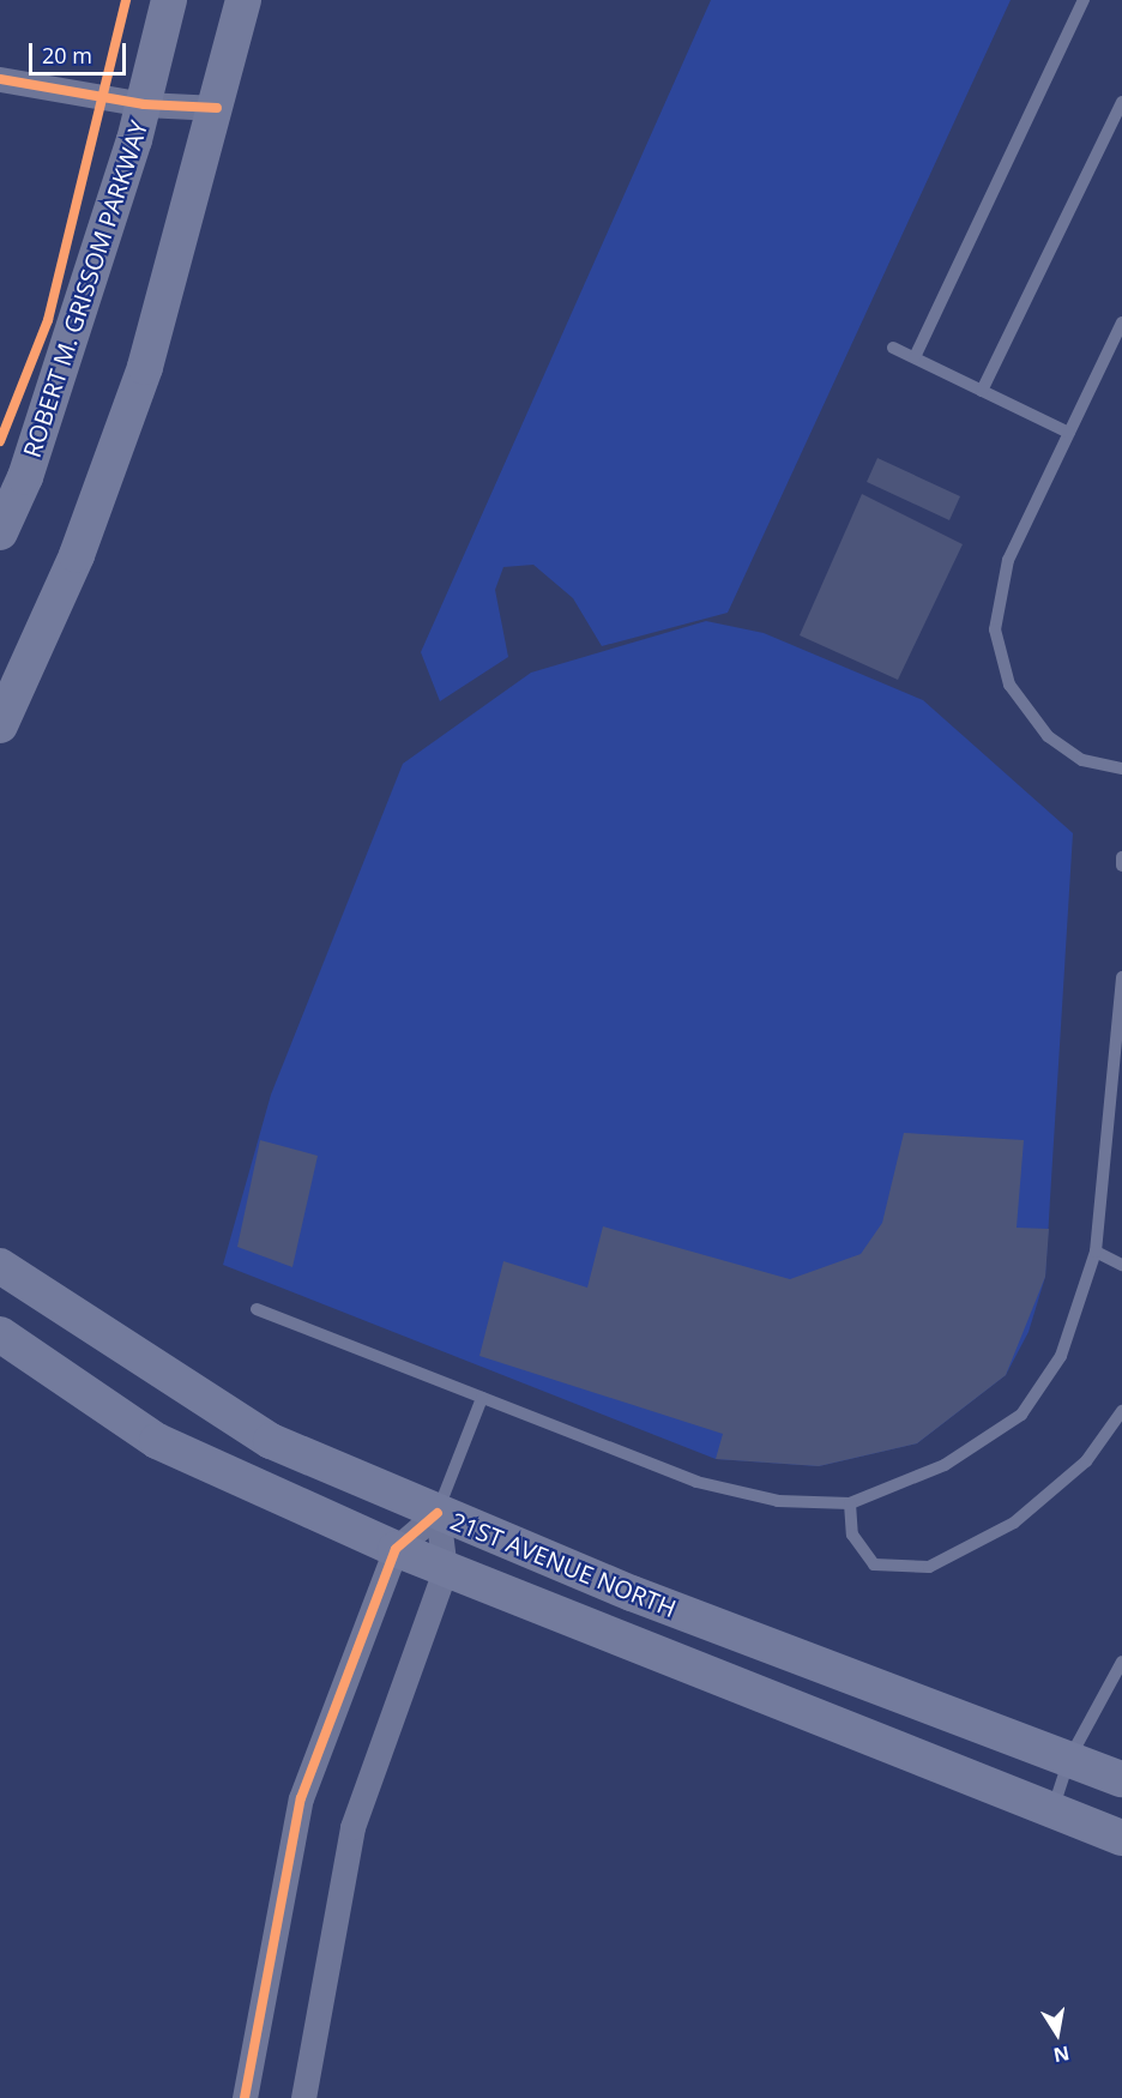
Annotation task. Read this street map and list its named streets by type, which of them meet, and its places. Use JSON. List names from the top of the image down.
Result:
{
  "streets": {
    "main road": ["ROBERT M. GRISSOM PARKWAY", "21ST AVENUE NORTH"]
  },
  "scale_bar": "20 m",
  "north": "bottom"
}
